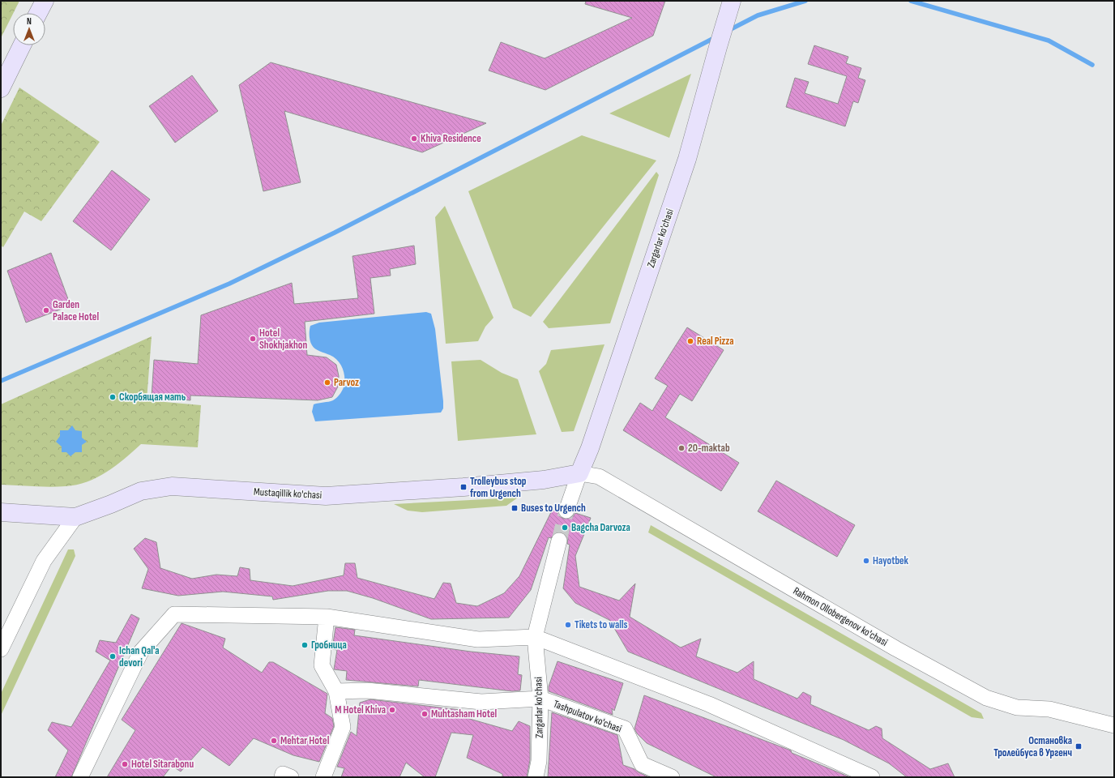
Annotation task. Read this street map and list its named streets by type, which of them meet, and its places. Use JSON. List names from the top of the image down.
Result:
{
  "streets": {
    "main road": ["Zargarlar ko'chasi", "Mustaqillik ko'chasi"],
    "street": ["Rahmon Ollobergenov ko'chasi", "Tashpulatov ko'chasi"]
  },
  "crossings": [
    ["Zargarlar ko'chasi", "Mustaqillik ko'chasi"],
    ["Zargarlar ko'chasi", "Rahmon Ollobergenov ko'chasi"],
    ["Zargarlar ko'chasi", "Tashpulatov ko'chasi"],
    ["Mustaqillik ko'chasi", "Rahmon Ollobergenov ko'chasi"]
  ],
  "places": {
    "other": [
      "Khiva Residence",
      "Garden Palace Hotel",
      "Hotel Shokhjakhon",
      "Real Pizza",
      "Parvoz",
      "Скорбящая мать",
      "20-maktab",
      "Bagcha Darvoza",
      "Hayotbek",
      "Tikets to walls",
      "Гробница",
      "Ichan Qal'a devori",
      "M Hotel Khiva",
      "Muhtasham Hotel",
      "Mehtar Hotel",
      "Hotel Sitarabonu"
    ],
    "transit": ["Trolleybus stop from Urgench", "Buses to Urgench", "Остановка Тролейбуса в Ургенч"]
  },
  "north": "top"
}
